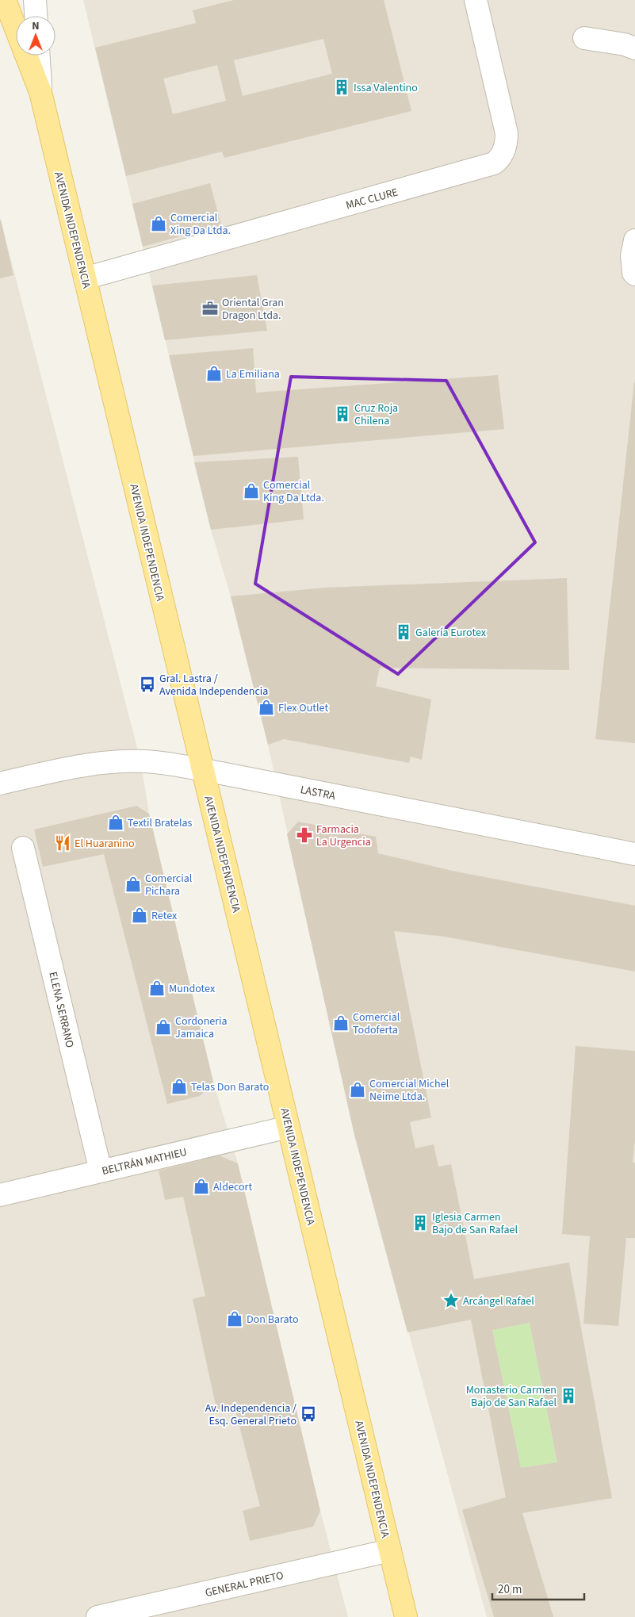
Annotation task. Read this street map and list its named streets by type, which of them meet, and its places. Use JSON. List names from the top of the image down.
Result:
{
  "streets": {
    "main road": ["AVENIDA INDEPENDENCIA"],
    "street": [
      "MAC CLURE",
      "LASTRA",
      "ELENA SERRANO",
      "BELTRÁN MATHIEU",
      "GENERAL PRIETO"
    ]
  },
  "crossings": [
    ["MAC CLURE", "AVENIDA INDEPENDENCIA"],
    ["AVENIDA INDEPENDENCIA", "LASTRA"],
    ["AVENIDA INDEPENDENCIA", "BELTRÁN MATHIEU"],
    ["AVENIDA INDEPENDENCIA", "GENERAL PRIETO"],
    ["ELENA SERRANO", "BELTRÁN MATHIEU"]
  ],
  "places": {
    "building": [
      "Issa Valentino",
      "Cruz Roja Chilena",
      "Galería Eurotex",
      "Iglesia Carmen Bajo de San Rafael",
      "Monasterio Carmen Bajo de San Rafael"
    ],
    "shop": [
      "Comercial Xing Da Ltda.",
      "La Emiliana",
      "Comercial King Da Ltda.",
      "Flex Outlet",
      "Textil Bratelas",
      "Comercial Pichara",
      "Retex",
      "Mundotex",
      "Comercial Todoferta",
      "Cordoneria Jamaica",
      "Telas Don Barato",
      "Comercial Michel Neime Ltda.",
      "Aldecort",
      "Don Barato"
    ],
    "office": ["Oriental Gran Dragon Ltda."],
    "bus stop": ["Gral. Lastra / Avenida Independencia", "Av. Independencia / Esq. General Prieto"],
    "pharmacy": ["Farmacia La Urgencia"],
    "restaurant": ["El Huaranino"],
    "place": ["Arcángel Rafael"]
  },
  "scale_bar": "20 m",
  "north": "top"
}
